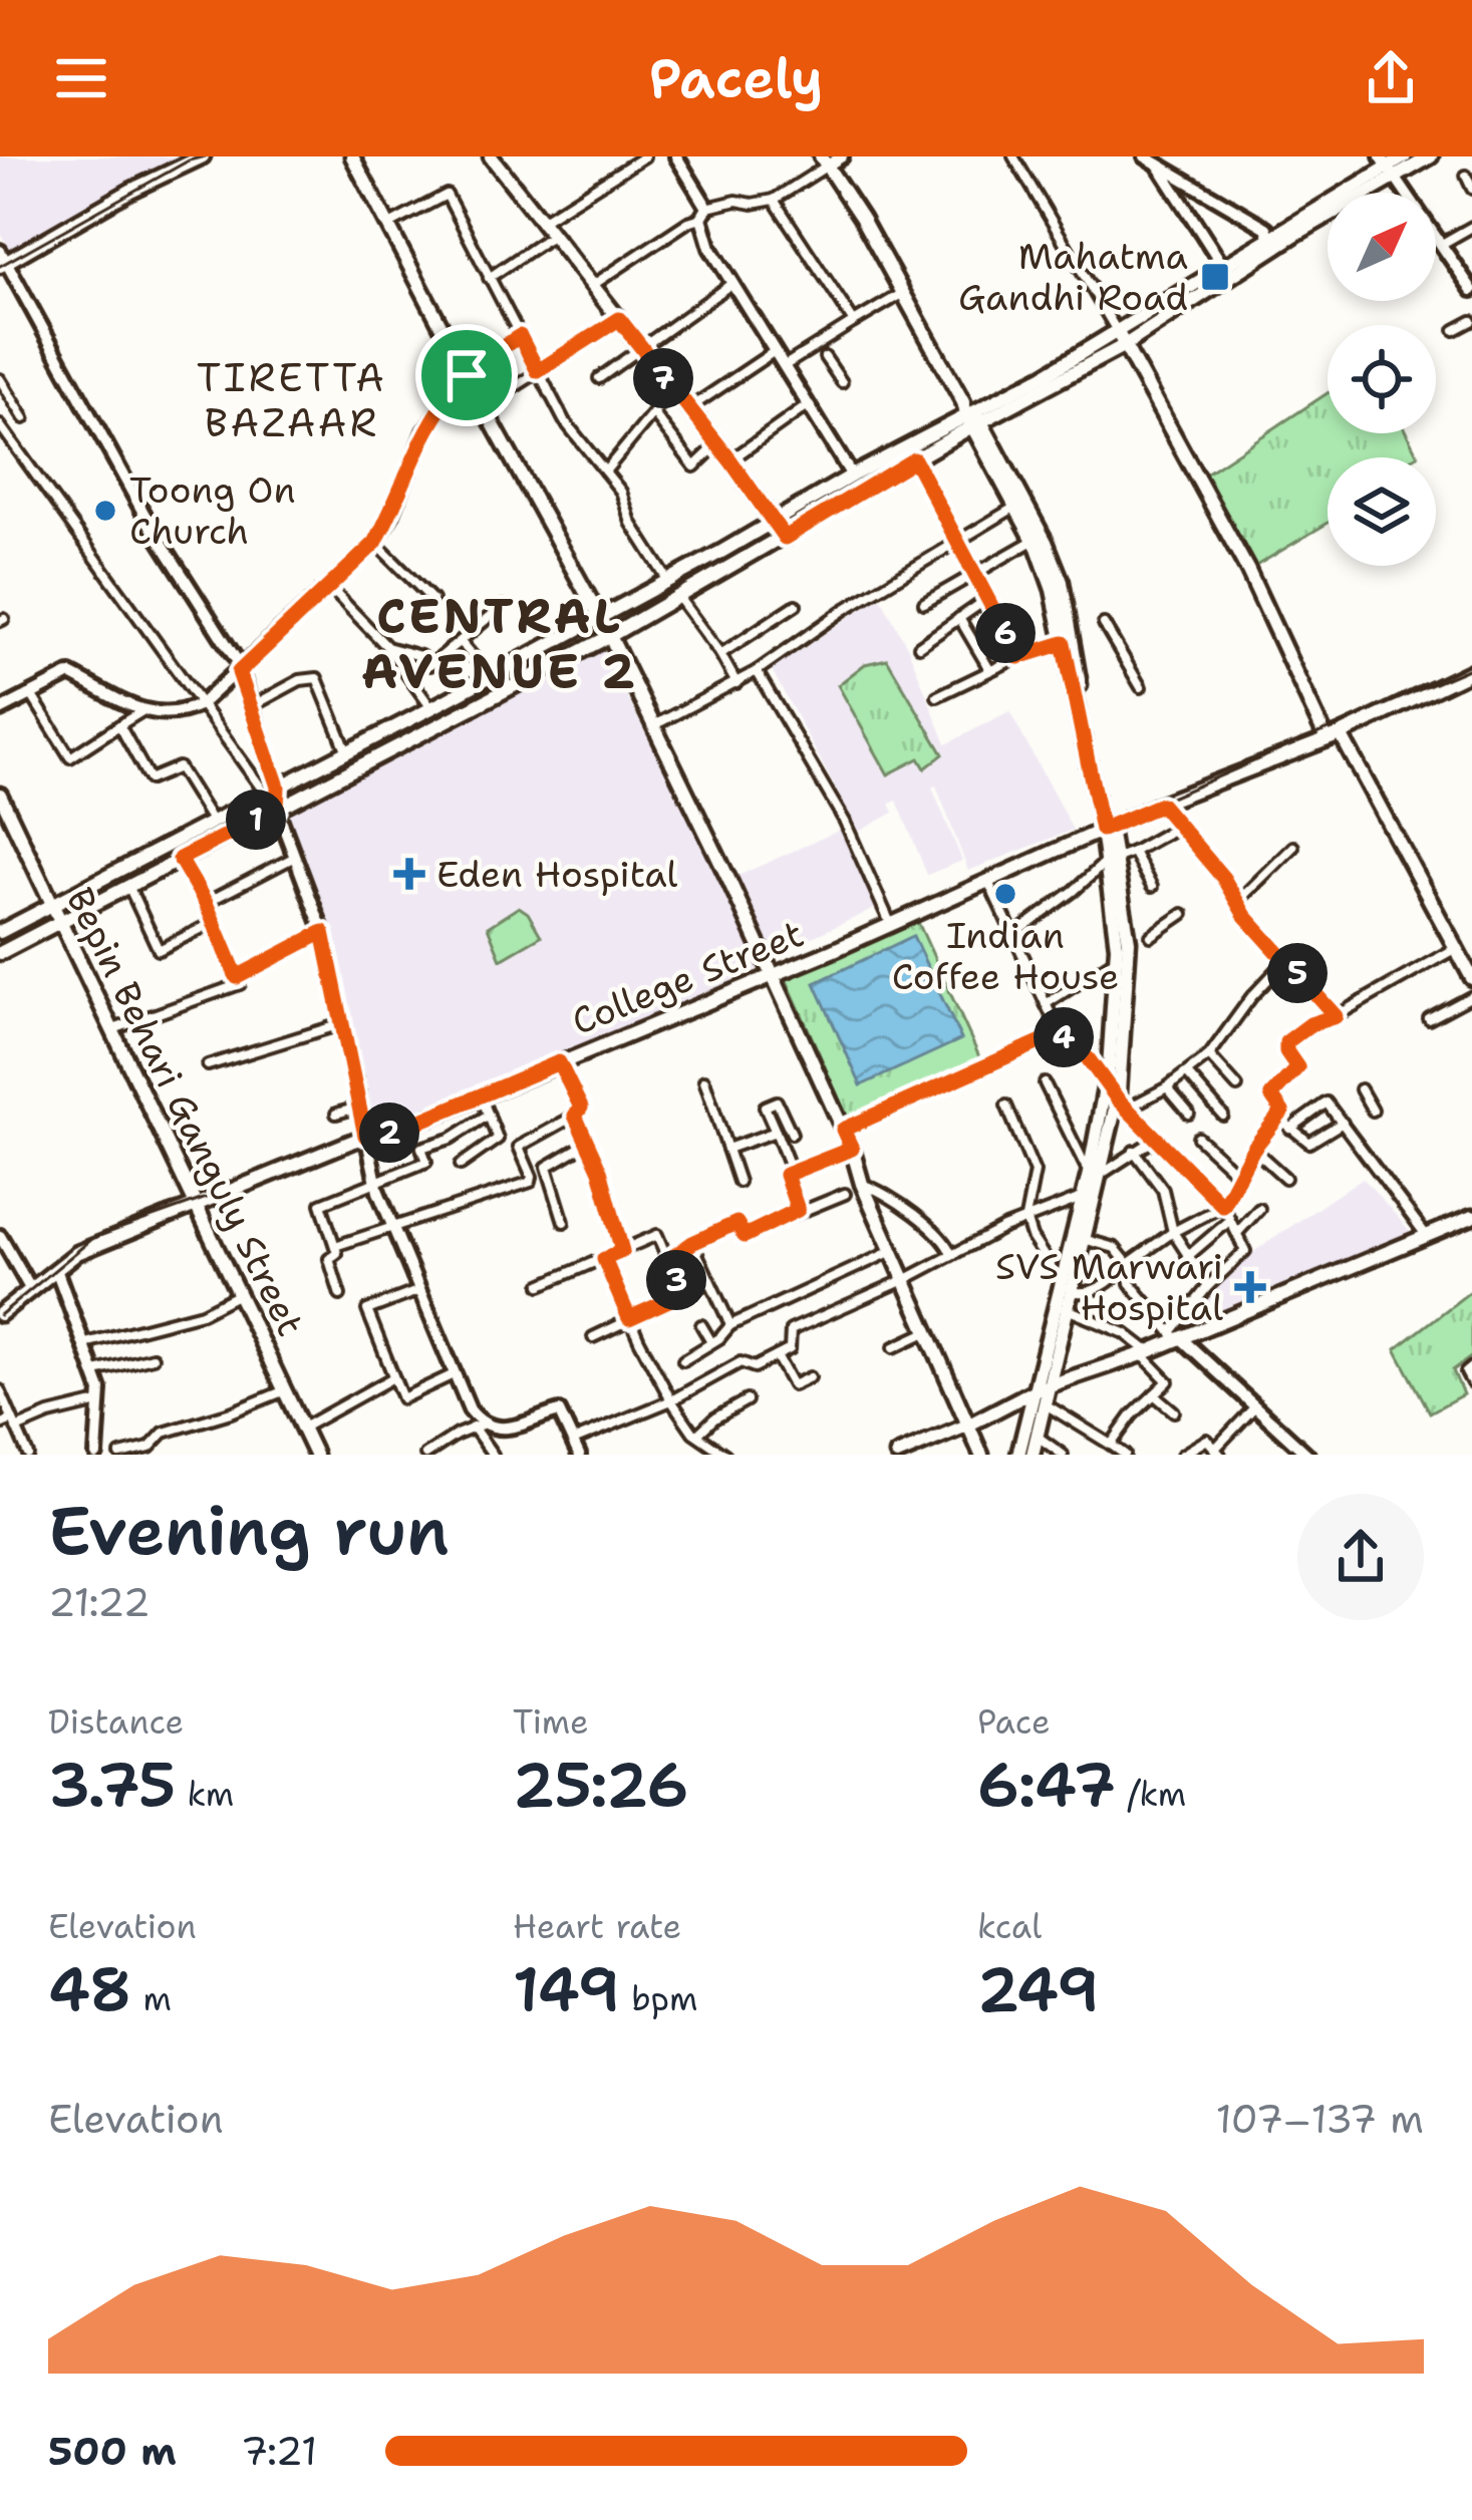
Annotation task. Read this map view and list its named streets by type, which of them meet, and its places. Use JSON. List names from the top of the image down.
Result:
{
  "streets": {
    "main road": ["College Street", "Bepin Behari Ganguly Street"]
  },
  "crossings": [
    ["College Street", "Bepin Behari Ganguly Street"]
  ],
  "districts": ["TIRETTA BAZAAR", "CENTRAL AVENUE 2"],
  "places": {
    "transit": ["Mahatma Gandhi Road"],
    "other": ["Toong On Church", "Indian Coffee House"],
    "health": ["Eden Hospital", "SVS Marwari Hospital"]
  },
  "north": "top right",
  "page": {
    "header": "Pacely",
    "pins": [
      "7",
      "6",
      "1",
      "5",
      "4",
      "2",
      "3"
    ],
    "heading": ["Evening run", "21:22"],
    "stats": [
      ["Distance", "3.75 km"],
      ["Time", "25:26"],
      ["Pace", "6:47 /km"],
      ["Elevation", "48 m"],
      ["Heart rate", "149 bpm"],
      ["kcal", "249"]
    ],
    "chart": ["Elevation", "107–137 m"],
    "list": [
      {
        "name": "500 m",
        "note": "7:21"
      }
    ]
  }
}
